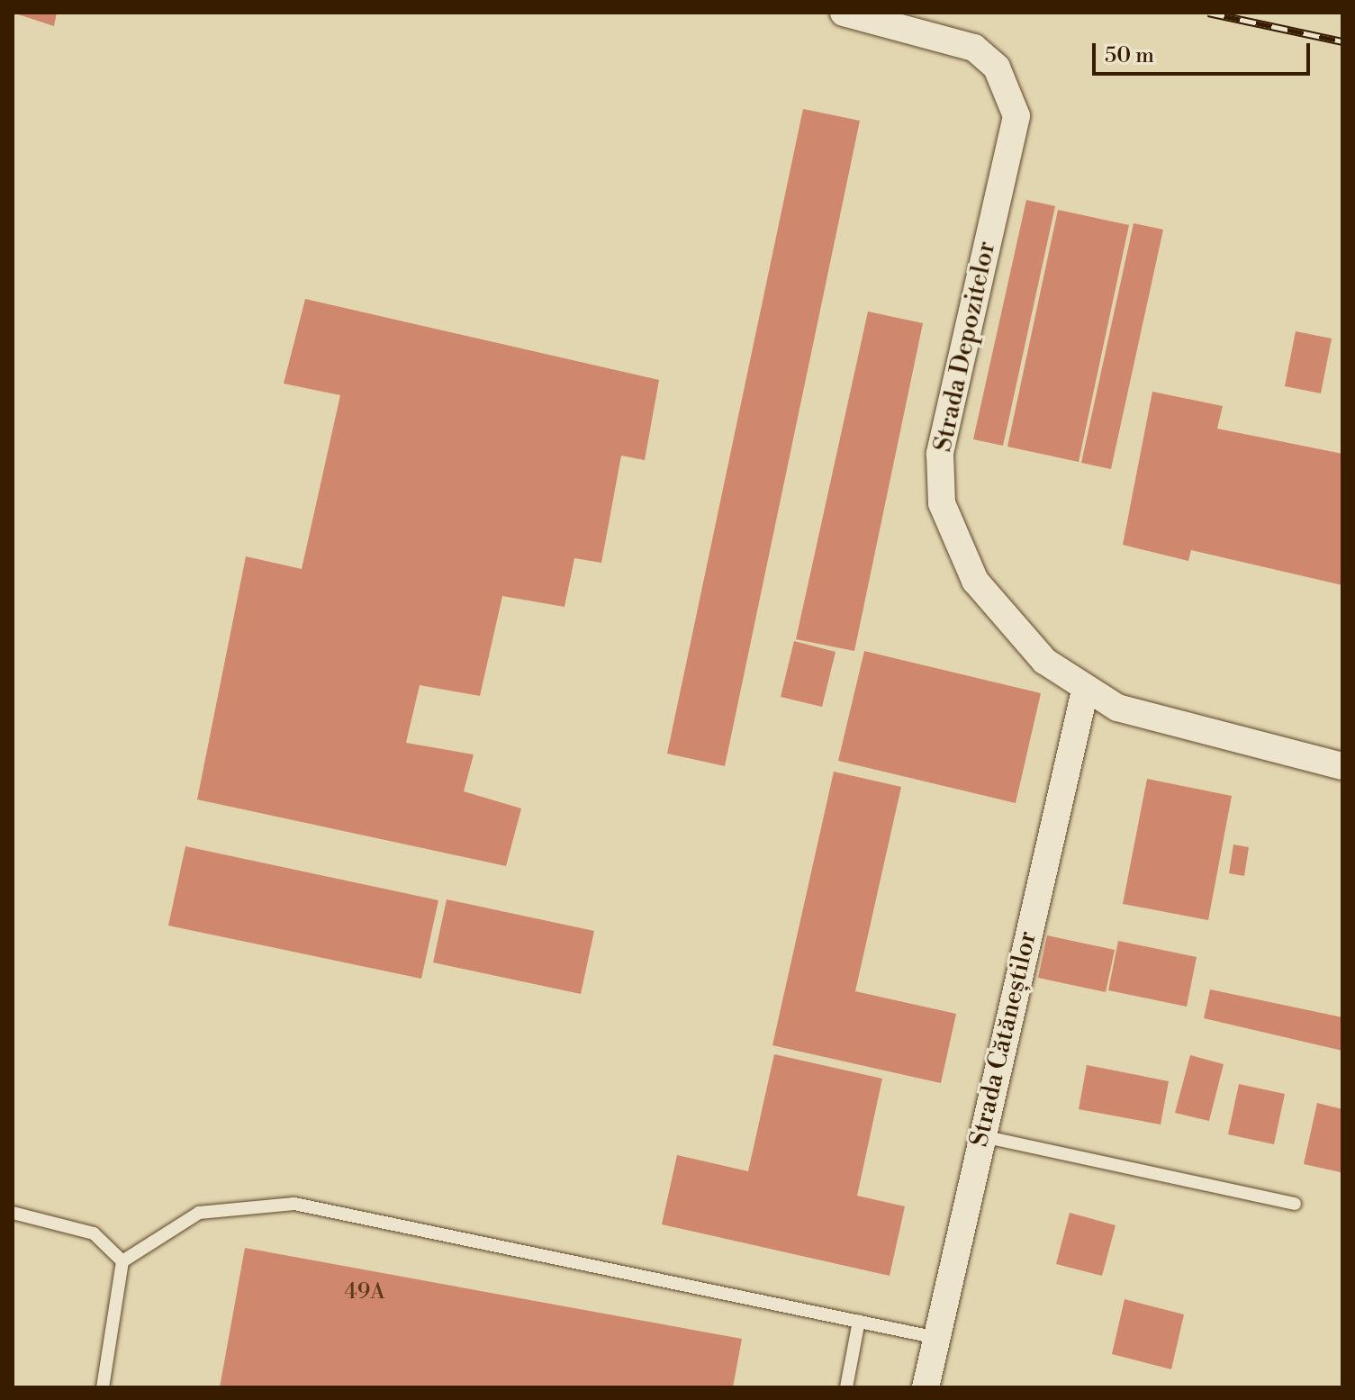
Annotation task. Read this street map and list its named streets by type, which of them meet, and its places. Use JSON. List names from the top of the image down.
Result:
{
  "streets": {
    "street": ["Strada Depozitelor", "Strada Cătăneștilor"]
  },
  "crossings": [
    ["Strada Depozitelor", "Strada Cătăneștilor"]
  ],
  "house_numbers": ["49A"],
  "scale_bar": "50 m"
}
